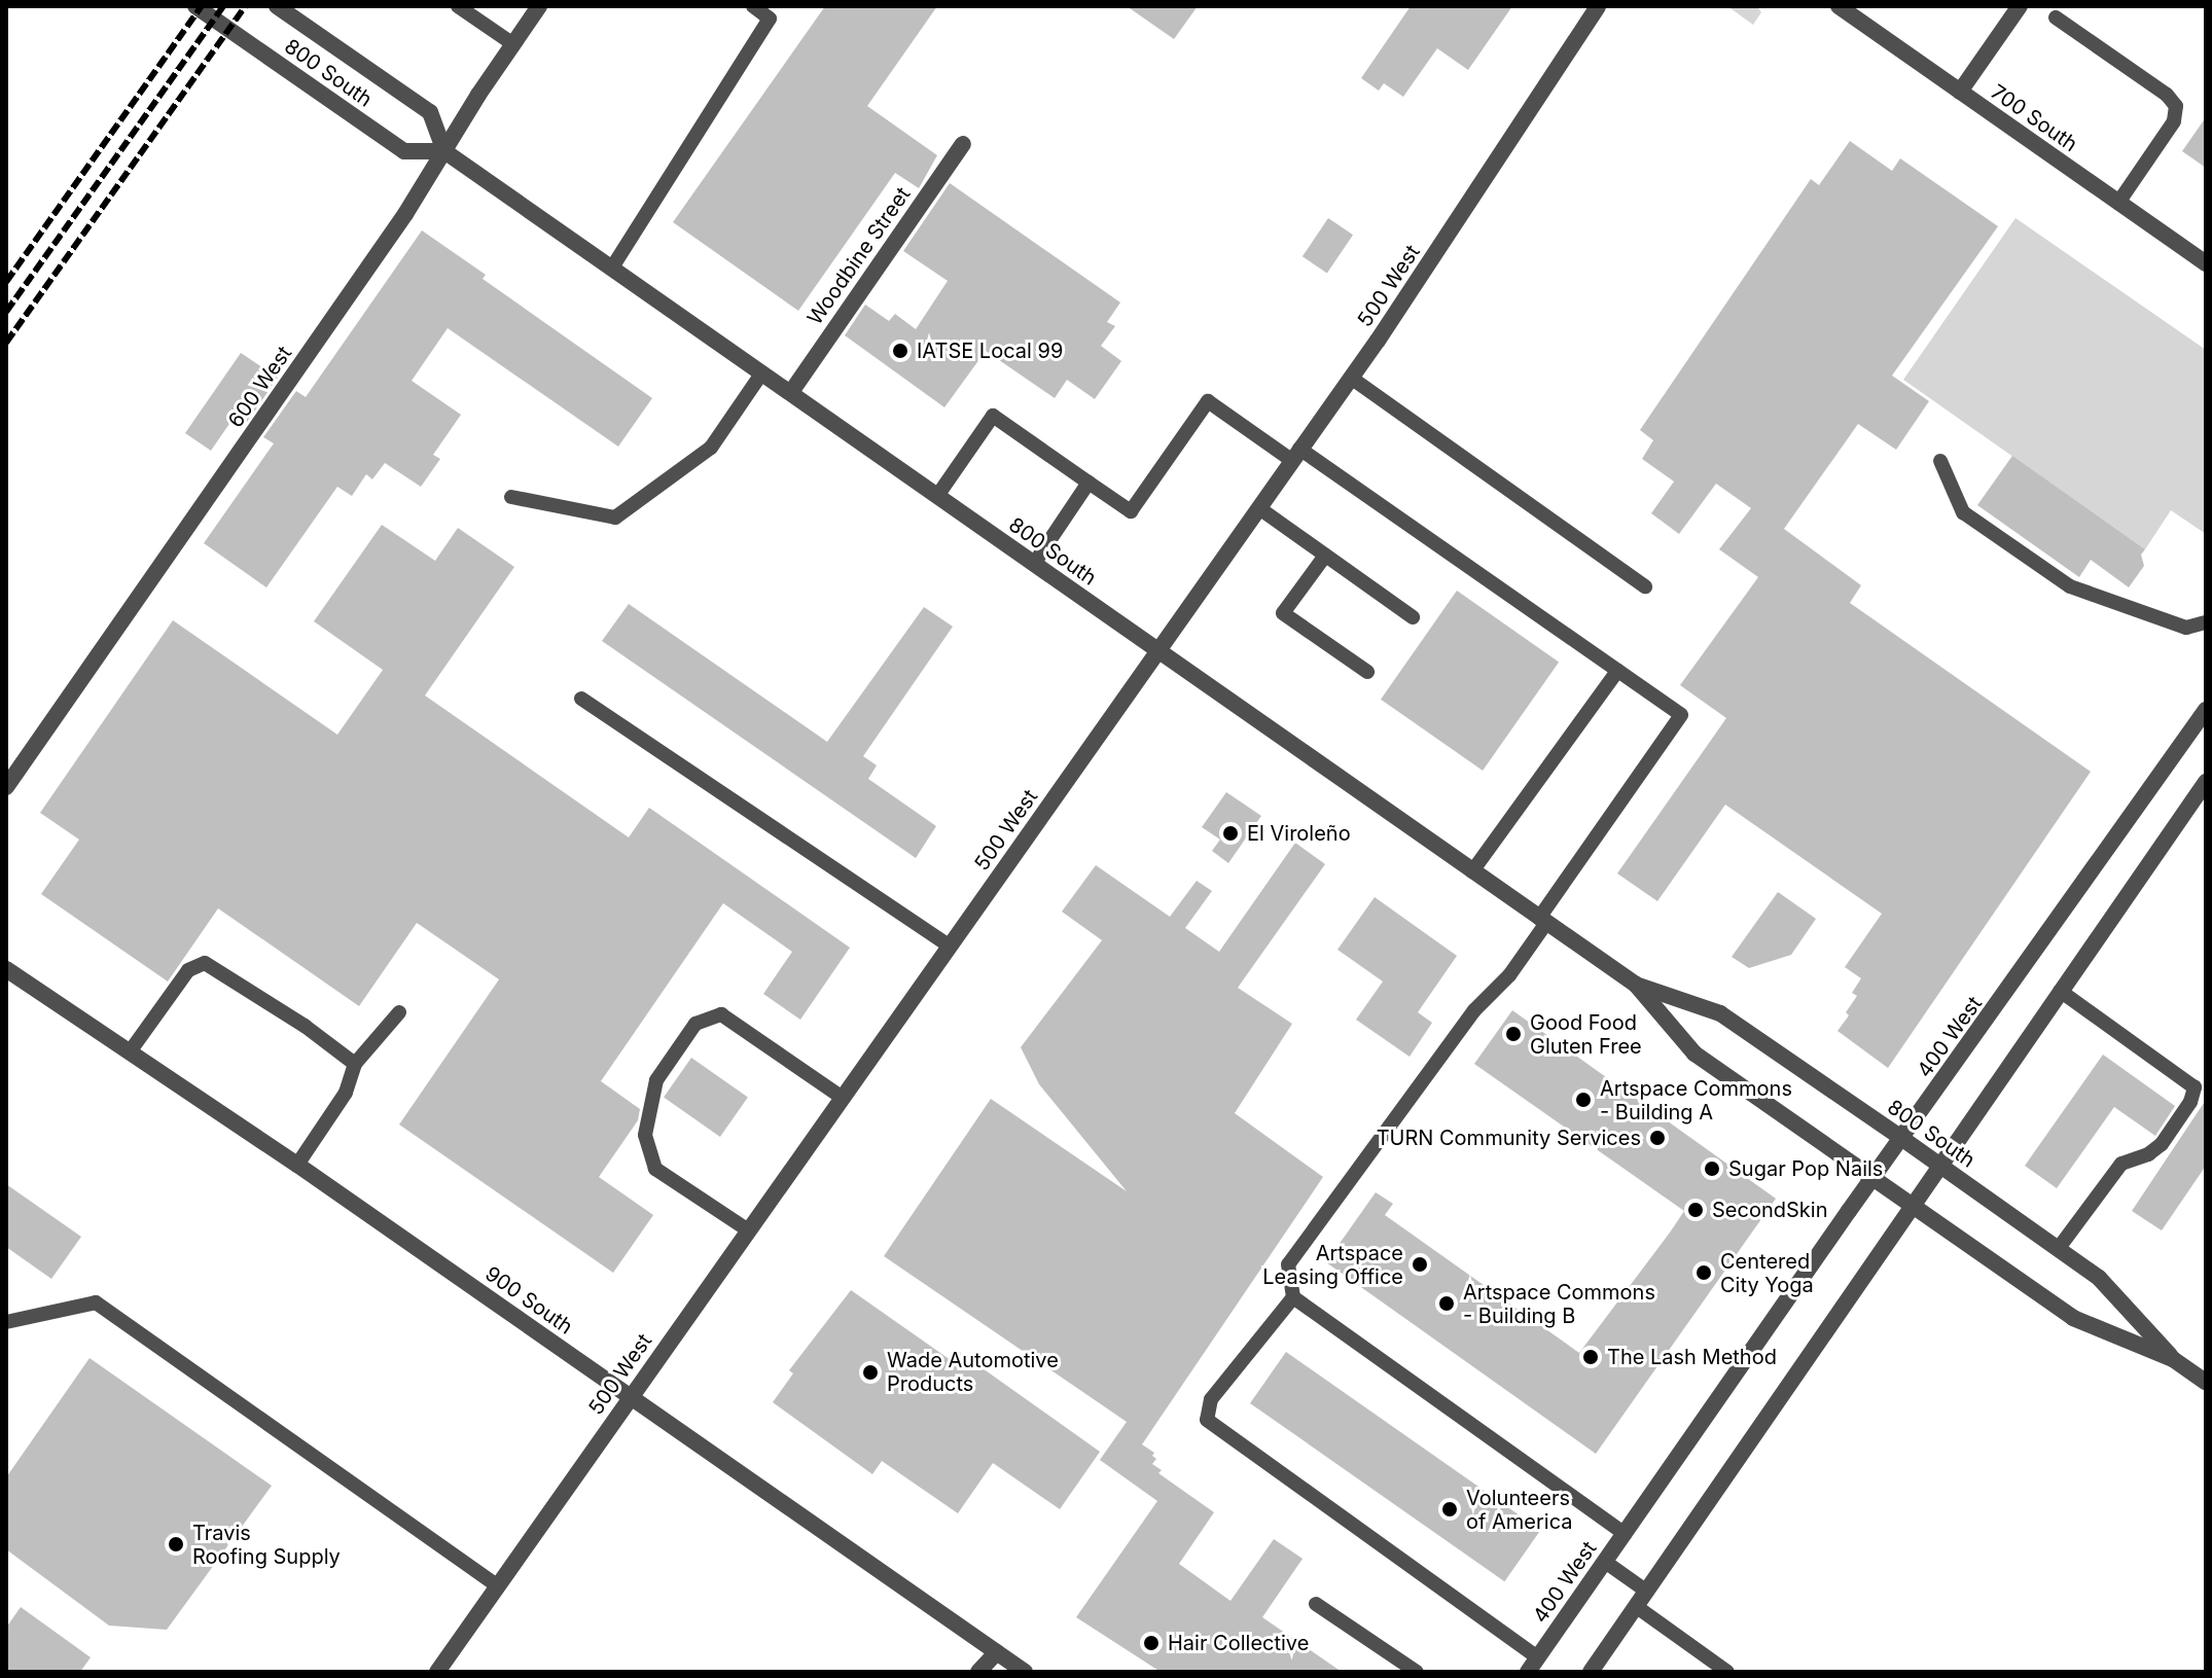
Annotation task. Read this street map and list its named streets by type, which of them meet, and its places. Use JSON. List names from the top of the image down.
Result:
{
  "streets": {
    "street": [
      "800 South",
      "700 South",
      "Woodbine Street",
      "500 West",
      "600 West",
      "400 West",
      "900 South"
    ]
  },
  "crossings": [
    ["800 South", "Woodbine Street"],
    ["800 South", "500 West"],
    ["800 South", "600 West"],
    ["800 South", "400 West"],
    ["500 West", "900 South"]
  ],
  "places": [
    "IATSE Local 99",
    "El Viroleño",
    "Good Food Gluten Free",
    "Artspace Commons - Building A",
    "TURN Community Services",
    "Sugar Pop Nails",
    "SecondSkin",
    "Artspace Leasing Office",
    "Centered City Yoga",
    "Artspace Commons - Building B",
    "The Lash Method",
    "Wade Automotive Products",
    "Volunteers of America",
    "Travis Roofing Supply",
    "Hair Collective"
  ]
}
